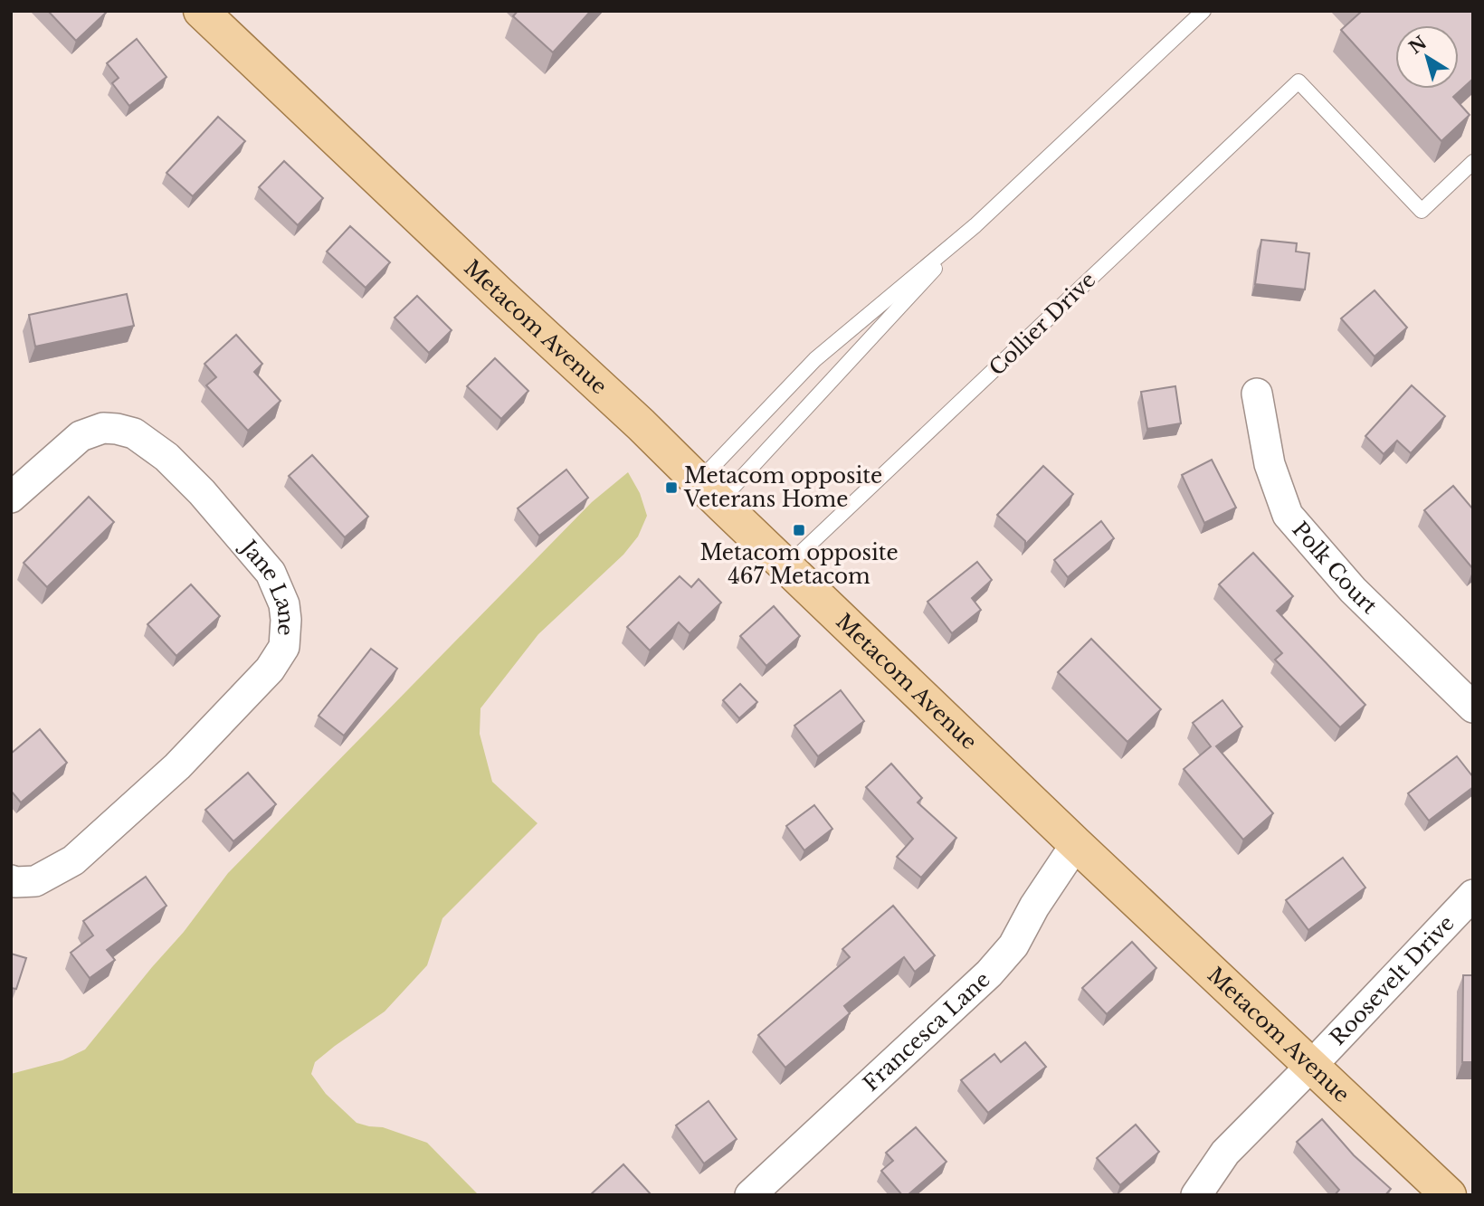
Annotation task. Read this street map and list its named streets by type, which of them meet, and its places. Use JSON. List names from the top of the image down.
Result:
{
  "streets": {
    "main road": ["Metacom Avenue"],
    "street": [
      "Polk Court",
      "Jane Lane",
      "Roosevelt Drive",
      "Francesca Lane"
    ],
    "lane": ["Collier Drive"]
  },
  "crossings": [
    ["Collier Drive", "Metacom Avenue"],
    ["Metacom Avenue", "Roosevelt Drive"],
    ["Metacom Avenue", "Francesca Lane"]
  ],
  "places": {
    "transit": ["Metacom opposite Veterans Home", "Metacom opposite 467 Metacom"]
  },
  "north": "top left"
}
